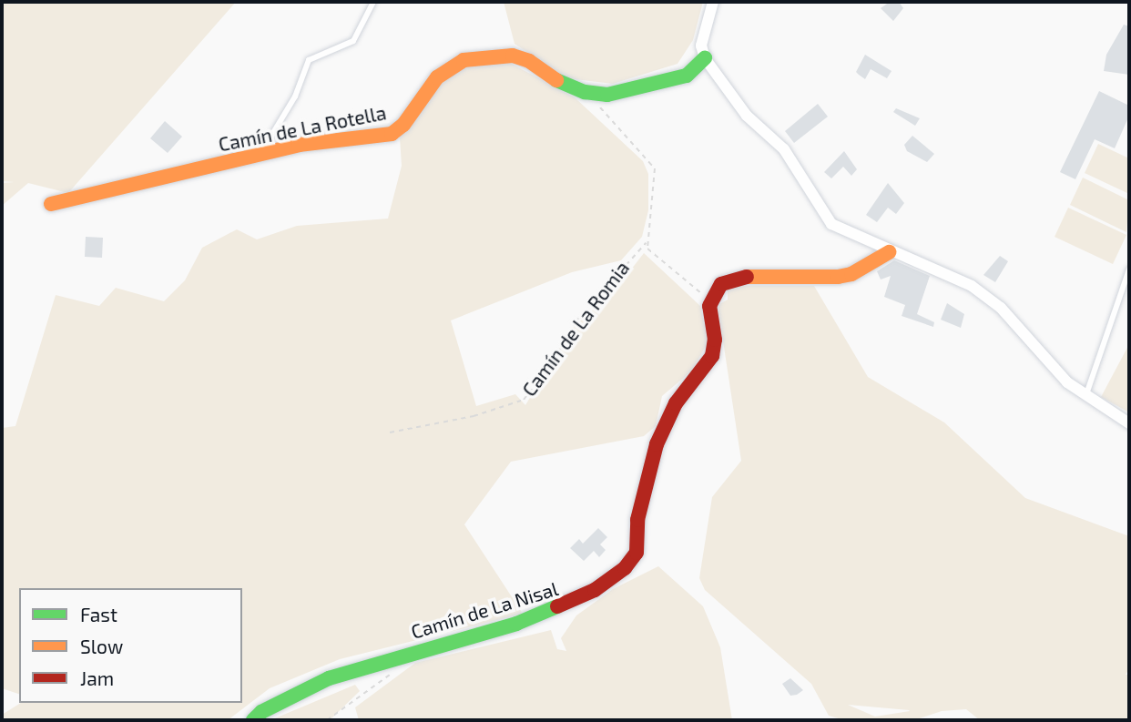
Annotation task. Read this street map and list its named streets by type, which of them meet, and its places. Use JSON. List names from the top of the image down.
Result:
{
  "streets": {
    "street": ["Camín de La Rotella", "Camín de La Nisal"],
    "path": ["Camín de La Romia"]
  },
  "legend": ["Fast", "Slow", "Jam"]
}
